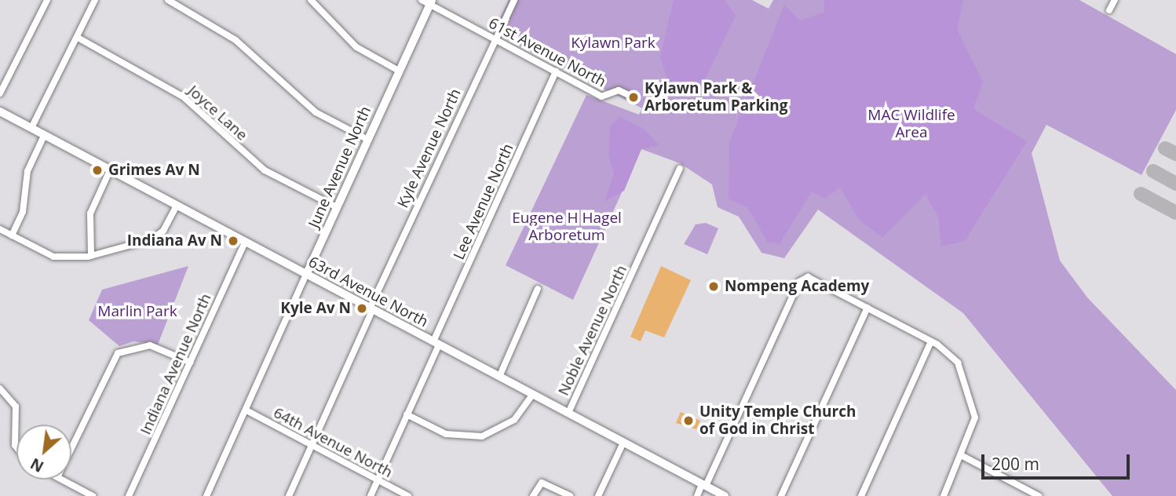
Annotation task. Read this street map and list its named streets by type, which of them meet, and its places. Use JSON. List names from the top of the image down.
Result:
{
  "streets": {
    "street": [
      "61st Avenue North",
      "Joyce Lane",
      "Kyle Avenue North",
      "June Avenue North",
      "Lee Avenue North",
      "63rd Avenue North",
      "Noble Avenue North",
      "Indiana Avenue North",
      "64th Avenue North"
    ]
  },
  "crossings": [
    ["61st Avenue North", "Kyle Avenue North"],
    ["61st Avenue North", "June Avenue North"],
    ["61st Avenue North", "Lee Avenue North"],
    ["Joyce Lane", "June Avenue North"],
    ["Kyle Avenue North", "63rd Avenue North"],
    ["Kyle Avenue North", "64th Avenue North"],
    ["June Avenue North", "63rd Avenue North"],
    ["June Avenue North", "64th Avenue North"],
    ["Lee Avenue North", "63rd Avenue North"],
    ["Lee Avenue North", "64th Avenue North"],
    ["63rd Avenue North", "Noble Avenue North"],
    ["63rd Avenue North", "Indiana Avenue North"]
  ],
  "parks": [
    "Kylawn Park",
    "MAC Wildlife Area",
    "Eugene H Hagel Arboretum",
    "Marlin Park"
  ],
  "places": [
    "Kylawn Park & Arboretum Parking",
    "Grimes Av N",
    "Indiana Av N",
    "Nompeng Academy",
    "Kyle Av N",
    "Unity Temple Church of God in Christ"
  ],
  "scale_bar": "200 m",
  "north": "bottom left"
}
